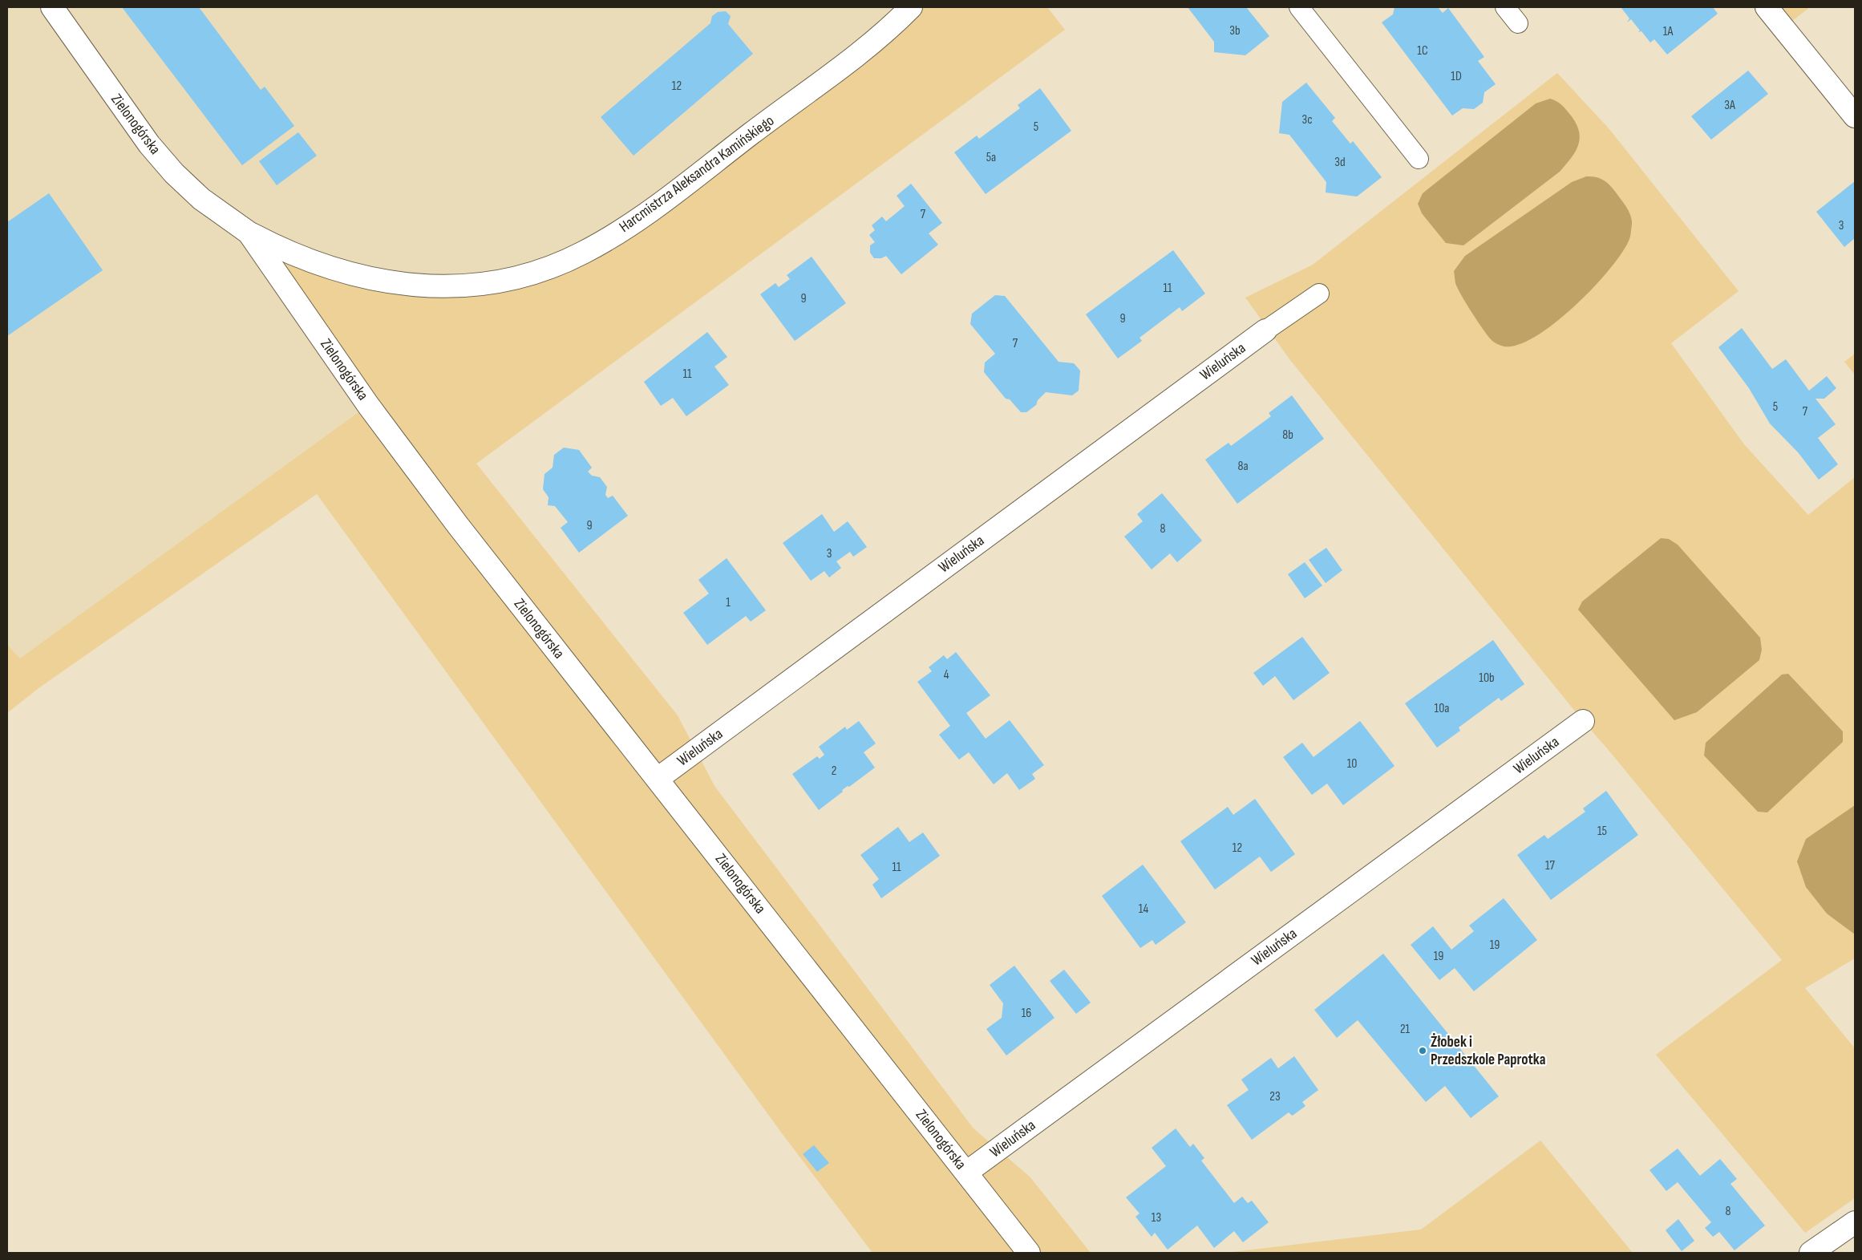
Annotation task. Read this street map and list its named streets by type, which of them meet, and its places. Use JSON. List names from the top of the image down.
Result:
{
  "streets": {
    "street": ["Zielonogórska", "Harcmistrza Aleksandra Kamińskiego", "Wieluńska"]
  },
  "crossings": [
    ["Zielonogórska", "Harcmistrza Aleksandra Kamińskiego"],
    ["Zielonogórska", "Wieluńska"]
  ],
  "places": ["Żłobek i Przedszkole Paprotka"],
  "house_numbers": [
    "3b",
    "1A",
    "1C",
    "1D",
    "12",
    "3A",
    "3c",
    "5",
    "5a",
    "3d",
    "7",
    "3",
    "11",
    "9",
    "9",
    "7",
    "11",
    "5",
    "7",
    "8b",
    "8a",
    "9",
    "8",
    "3",
    "1",
    "4",
    "10b",
    "10a",
    "10",
    "2",
    "15",
    "12",
    "17",
    "11",
    "14",
    "19",
    "19",
    "16",
    "21",
    "23",
    "8",
    "13"
  ]
}
